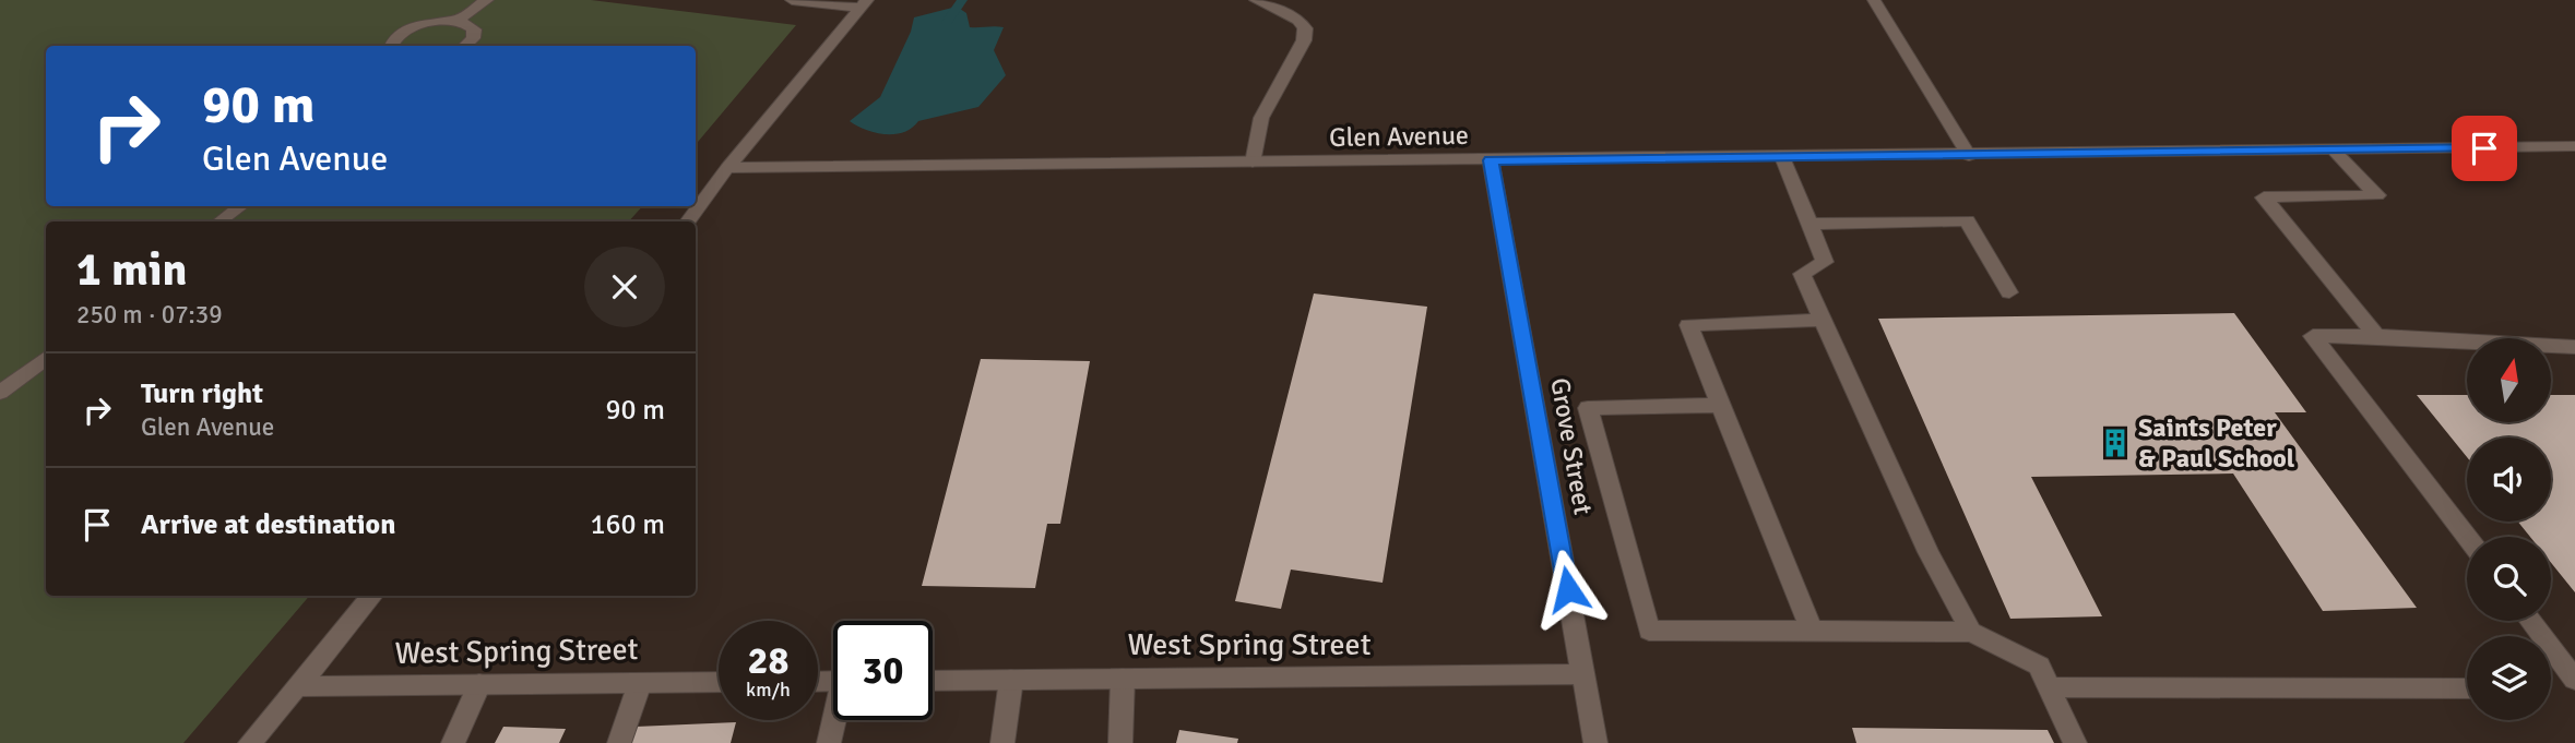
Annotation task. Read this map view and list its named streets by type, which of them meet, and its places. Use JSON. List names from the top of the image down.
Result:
{
  "streets": {
    "street": ["Glen Avenue", "Grove Street", "West Spring Street"]
  },
  "crossings": [
    ["Glen Avenue", "Grove Street"],
    ["Grove Street", "West Spring Street"]
  ],
  "places": {
    "building": ["Saints Peter & Paul School"]
  },
  "north": "top",
  "page": {
    "turn": ["90 m", "Glen Avenue"],
    "heading": ["1 min", "250 m · 07:39"],
    "list": [
      {
        "name": "Turn right",
        "note": "Glen Avenue",
        "value": "90 m"
      },
      {
        "name": "Arrive at destination",
        "value": "160 m"
      }
    ],
    "speed": "28 km/h",
    "limit": "30"
  }
}
